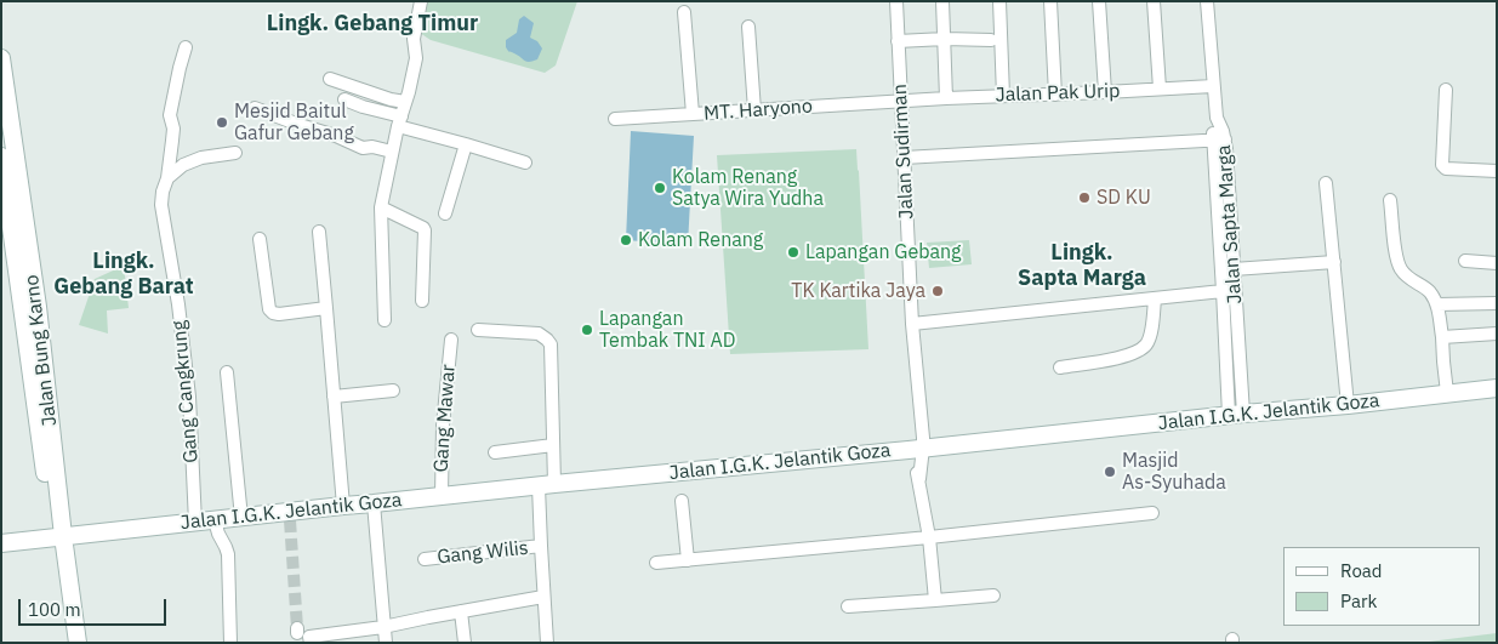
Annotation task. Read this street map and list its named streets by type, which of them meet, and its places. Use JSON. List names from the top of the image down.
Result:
{
  "streets": {
    "street": [
      "Jalan Pak Urip",
      "MT. Haryono",
      "Jalan Sudirman",
      "Jalan Sapta Marga",
      "Jalan Bung Karno",
      "Gang Cangkrung",
      "Jalan I.G.K. Jelantik Goza",
      "Gang Mawar",
      "Gang Wilis"
    ]
  },
  "crossings": [
    ["Jalan Pak Urip", "MT. Haryono"],
    ["Jalan Pak Urip", "Jalan Sudirman"],
    ["Jalan Pak Urip", "Jalan Sapta Marga"],
    ["MT. Haryono", "Jalan Sudirman"],
    ["Jalan Sudirman", "Jalan I.G.K. Jelantik Goza"],
    ["Jalan Bung Karno", "Jalan I.G.K. Jelantik Goza"],
    ["Gang Cangkrung", "Jalan I.G.K. Jelantik Goza"],
    ["Jalan I.G.K. Jelantik Goza", "Gang Mawar"]
  ],
  "districts": ["Lingk. Gebang Timur", "Lingk. Sapta Marga", "Lingk. Gebang Barat"],
  "places": [
    "Mesjid Baitul Gafur Gebang",
    "Kolam Renang Satya Wira Yudha",
    "SD KU",
    "Kolam Renang",
    "Lapangan Gebang",
    "TK Kartika Jaya",
    "Lapangan Tembak TNI AD",
    "Masjid As-Syuhada"
  ],
  "legend": ["Road", "Park"],
  "scale_bar": "100 m"
}
